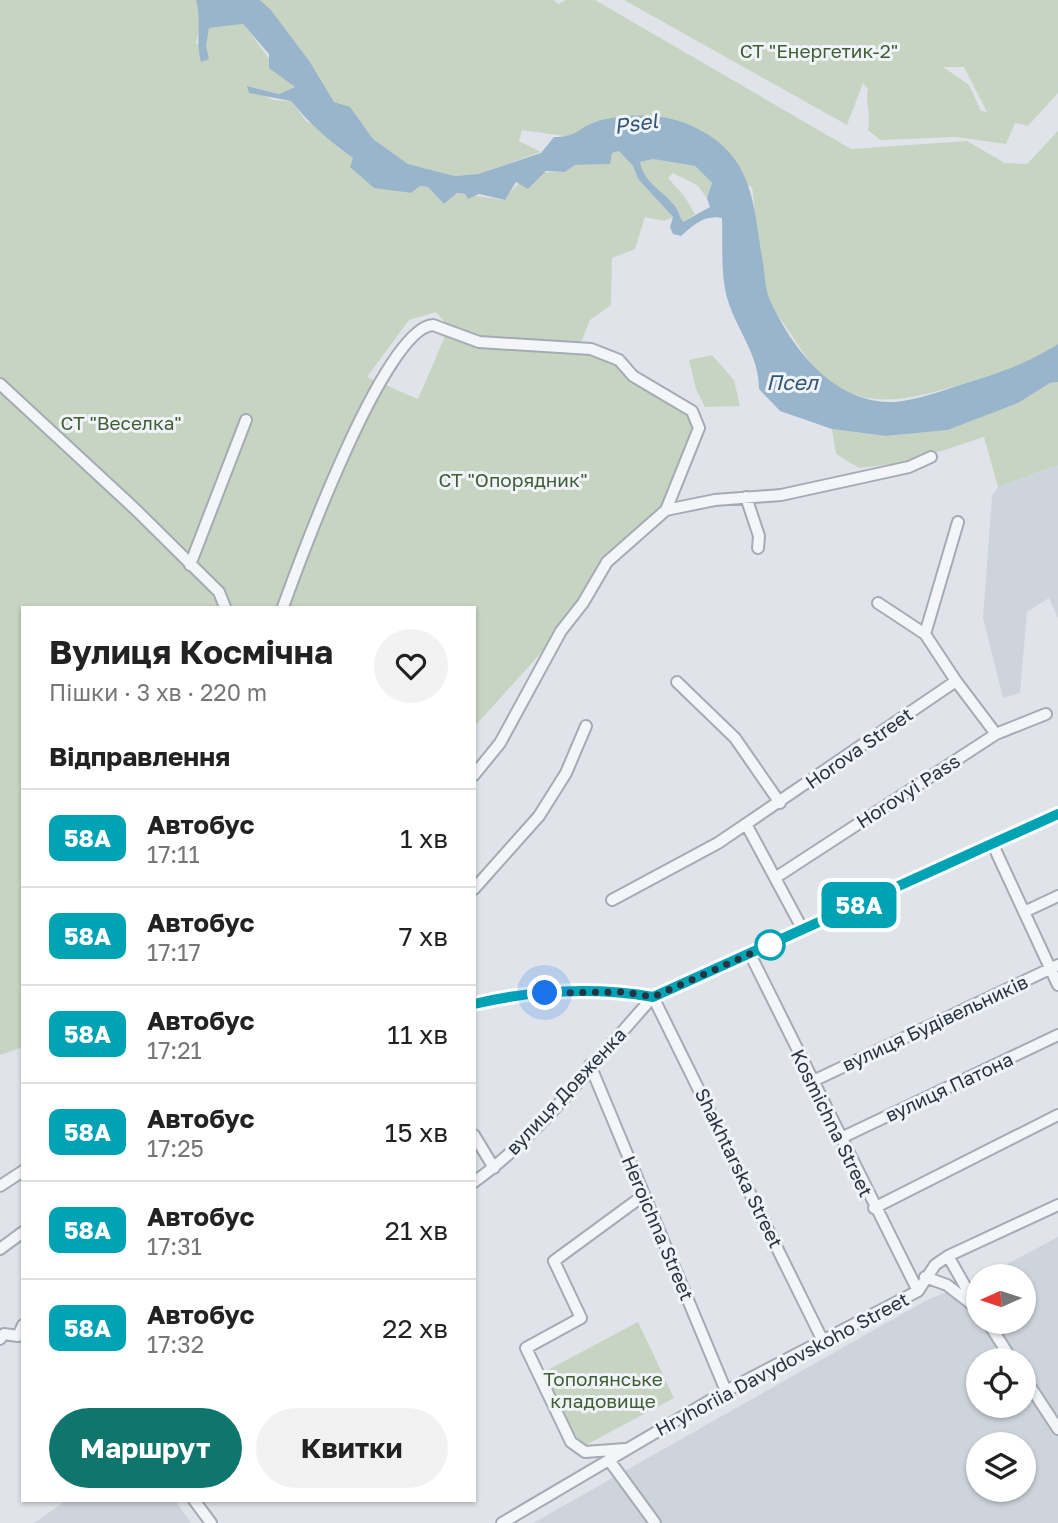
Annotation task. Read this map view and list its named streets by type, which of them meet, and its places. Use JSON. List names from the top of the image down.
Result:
{
  "streets": {
    "street": [
      "Horova Street",
      "Horovyi Pass",
      "вулиця Будівельників",
      "вулиця Патона",
      "вулиця Довженка",
      "Kosmichna Street",
      "Shakhtarska Street",
      "Heroichna Street",
      "Hryhoriia Davydovskoho Street"
    ]
  },
  "crossings": [
    ["вулиця Будівельників", "Kosmichna Street"],
    ["вулиця Патона", "Kosmichna Street"],
    ["вулиця Довженка", "Shakhtarska Street"],
    ["вулиця Довженка", "Heroichna Street"],
    ["Kosmichna Street", "Hryhoriia Davydovskoho Street"],
    ["Shakhtarska Street", "Hryhoriia Davydovskoho Street"],
    ["Heroichna Street", "Hryhoriia Davydovskoho Street"]
  ],
  "water": ["Psel", "Псел"],
  "parks": [
    "СТ \"Енергетик-2\"",
    "СТ \"Веселка\"",
    "СТ \"Опорядник\"",
    "Тополянське кладовище"
  ],
  "lines": ["bus line 58А"],
  "north": "left",
  "page": {
    "on_map": "58А",
    "heading": [
      ["Вулиця Космічна", "Пішки · 3 хв · 220 m"],
      "Відправлення"
    ],
    "list": [
      {
        "mark": "58А",
        "name": "Автобус",
        "note": "17:11",
        "value": "1 хв"
      },
      {
        "mark": "58А",
        "name": "Автобус",
        "note": "17:17",
        "value": "7 хв"
      },
      {
        "mark": "58А",
        "name": "Автобус",
        "note": "17:21",
        "value": "11 хв"
      },
      {
        "mark": "58А",
        "name": "Автобус",
        "note": "17:25",
        "value": "15 хв"
      },
      {
        "mark": "58А",
        "name": "Автобус",
        "note": "17:31",
        "value": "21 хв"
      },
      {
        "mark": "58А",
        "name": "Автобус",
        "note": "17:32",
        "value": "22 хв"
      }
    ],
    "buttons": ["Маршрут", "Квитки"]
  }
}
